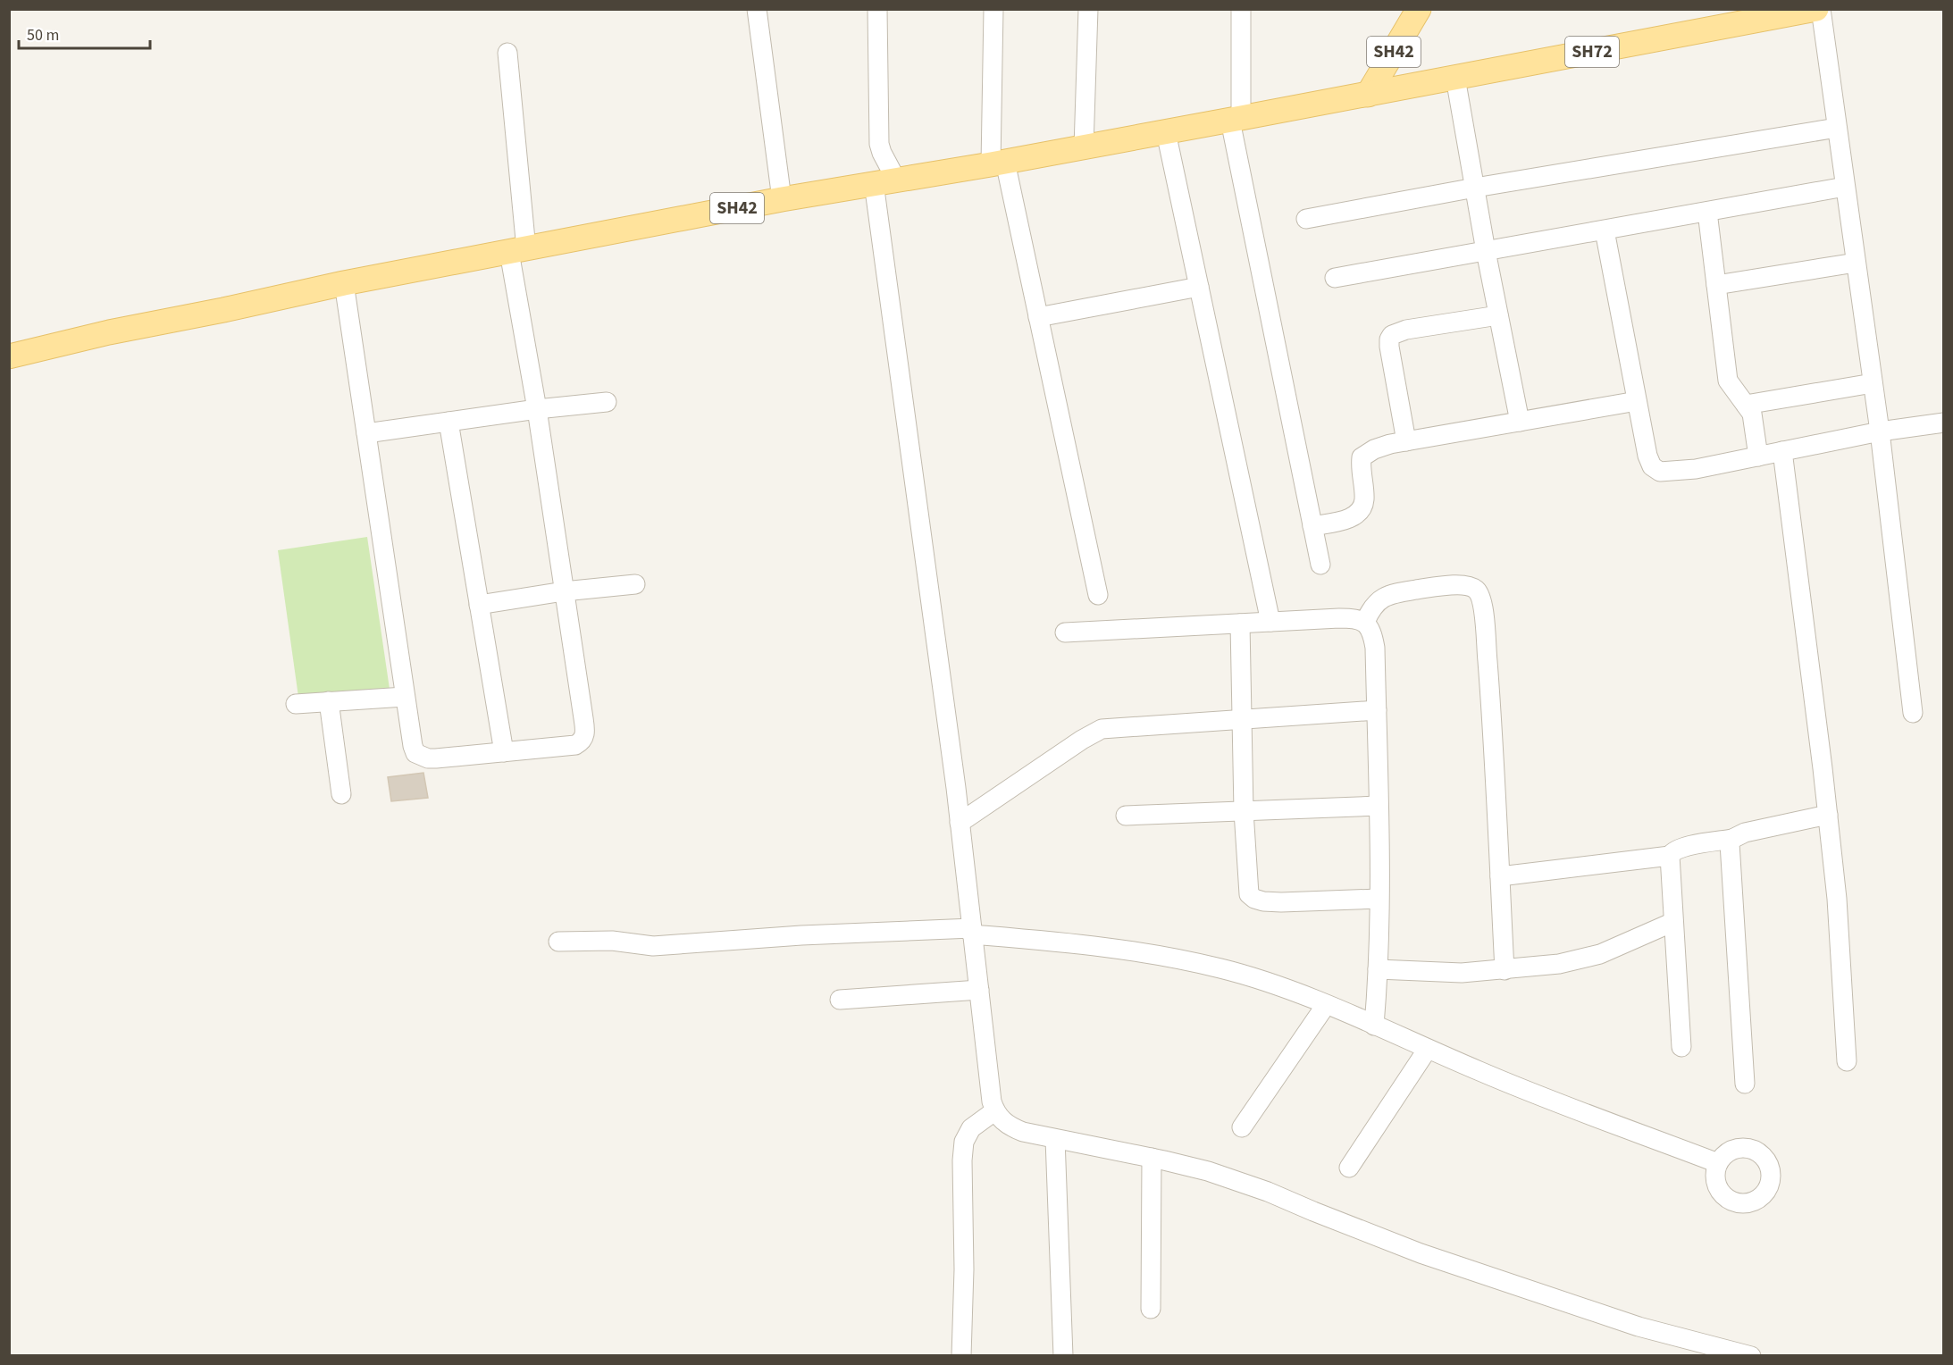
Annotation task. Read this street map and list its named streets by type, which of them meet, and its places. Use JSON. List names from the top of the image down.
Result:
{
  "streets": {
    "main road": ["SH42", "SH72"]
  },
  "crossings": [
    ["SH42", "SH72"]
  ],
  "scale_bar": "50 m"
}
